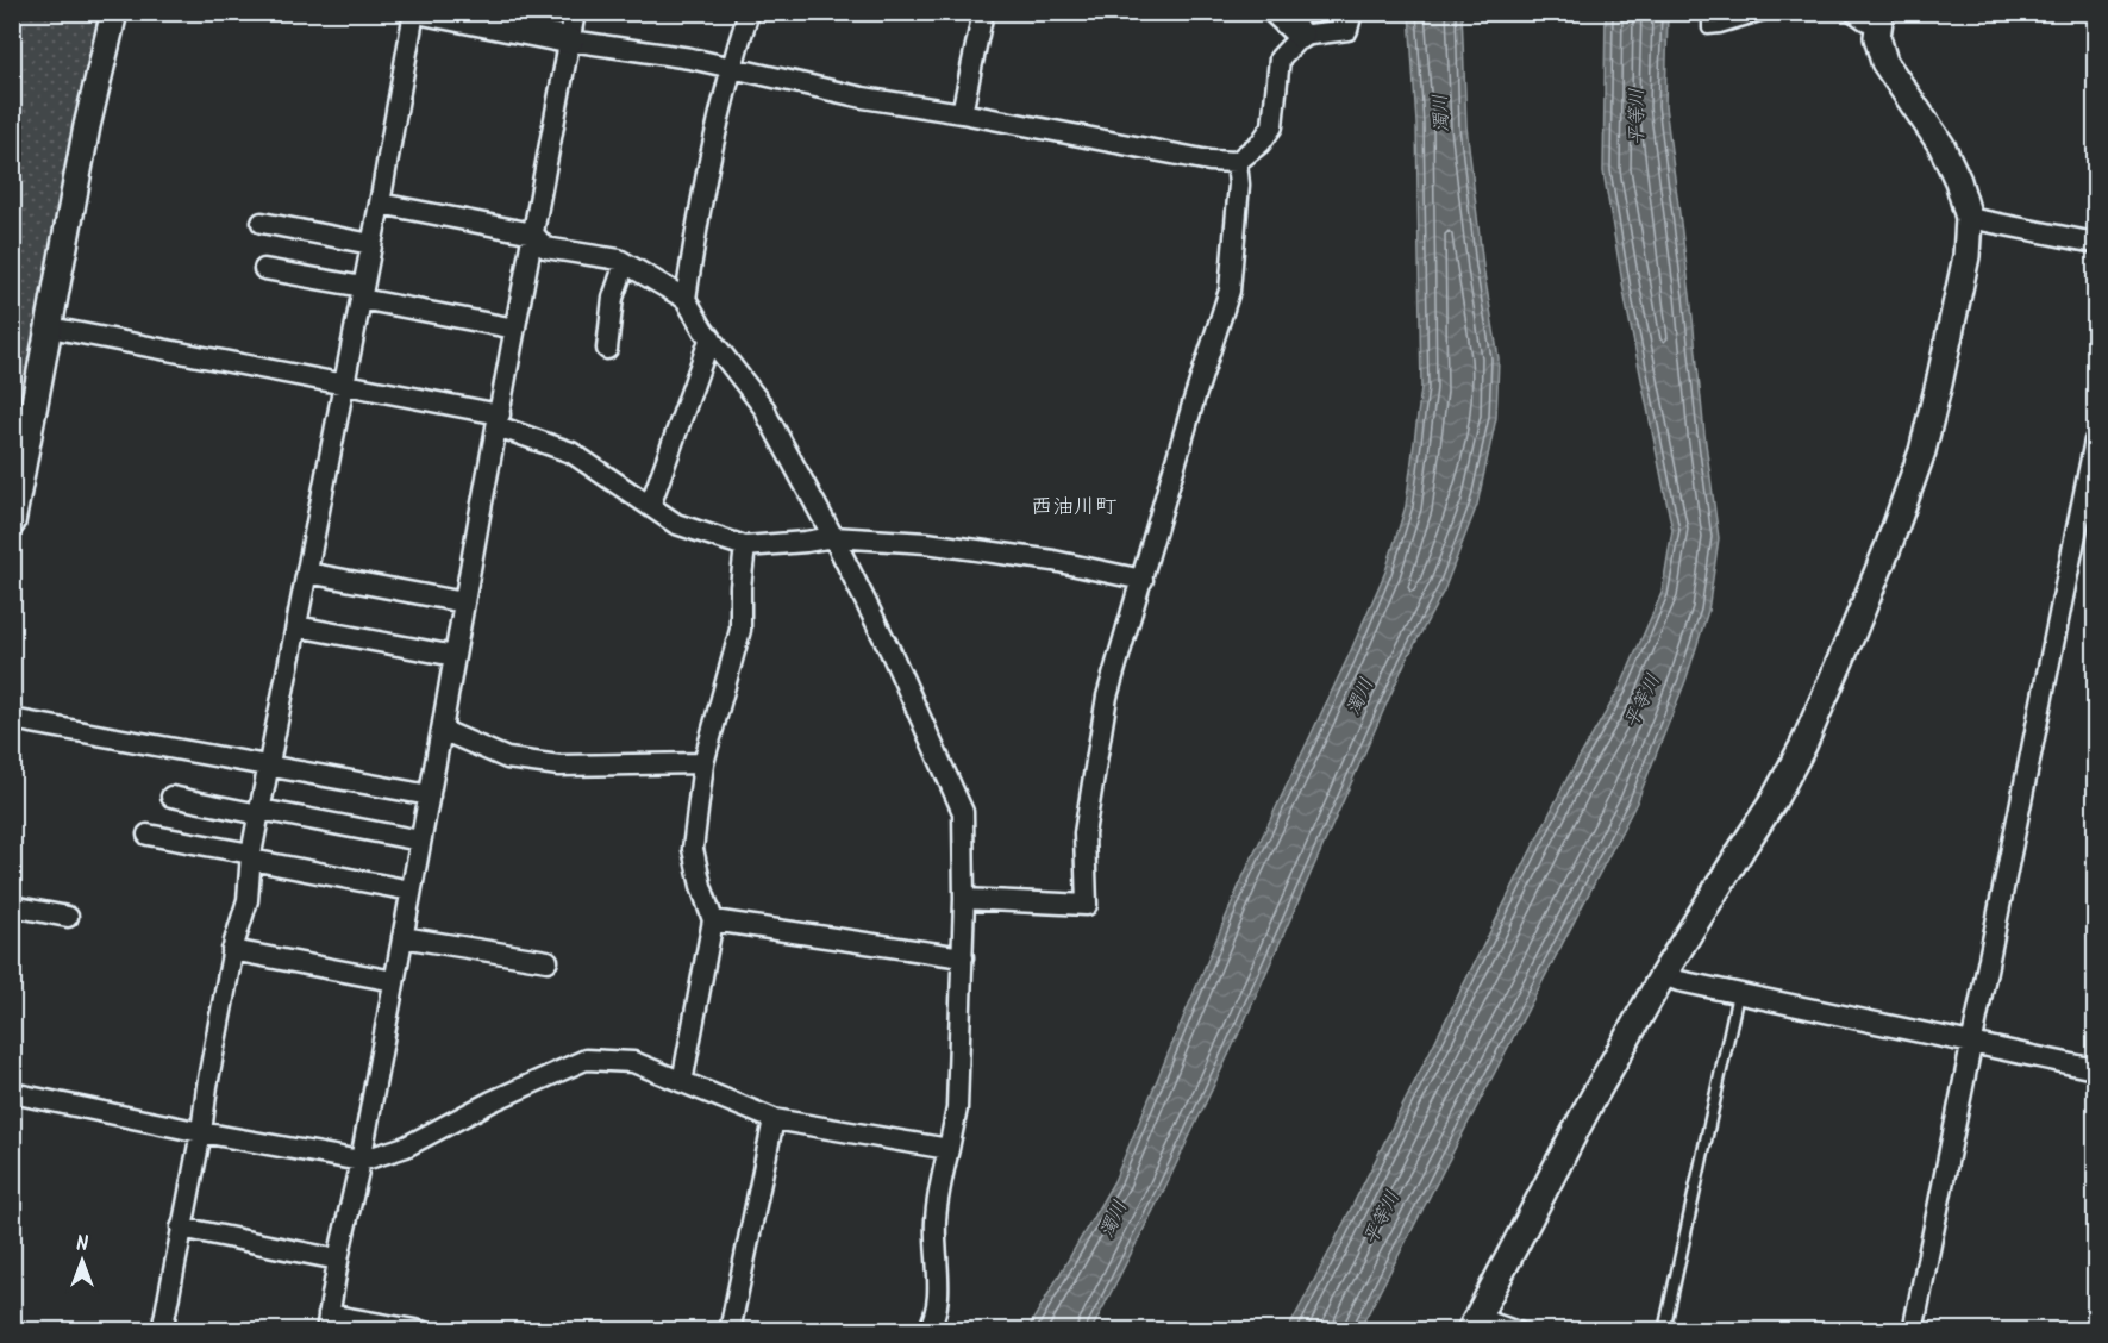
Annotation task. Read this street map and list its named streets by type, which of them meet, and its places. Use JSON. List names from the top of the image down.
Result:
{
  "districts": ["西油川町"],
  "water": ["濁川", "平等川"],
  "north": "top"
}
